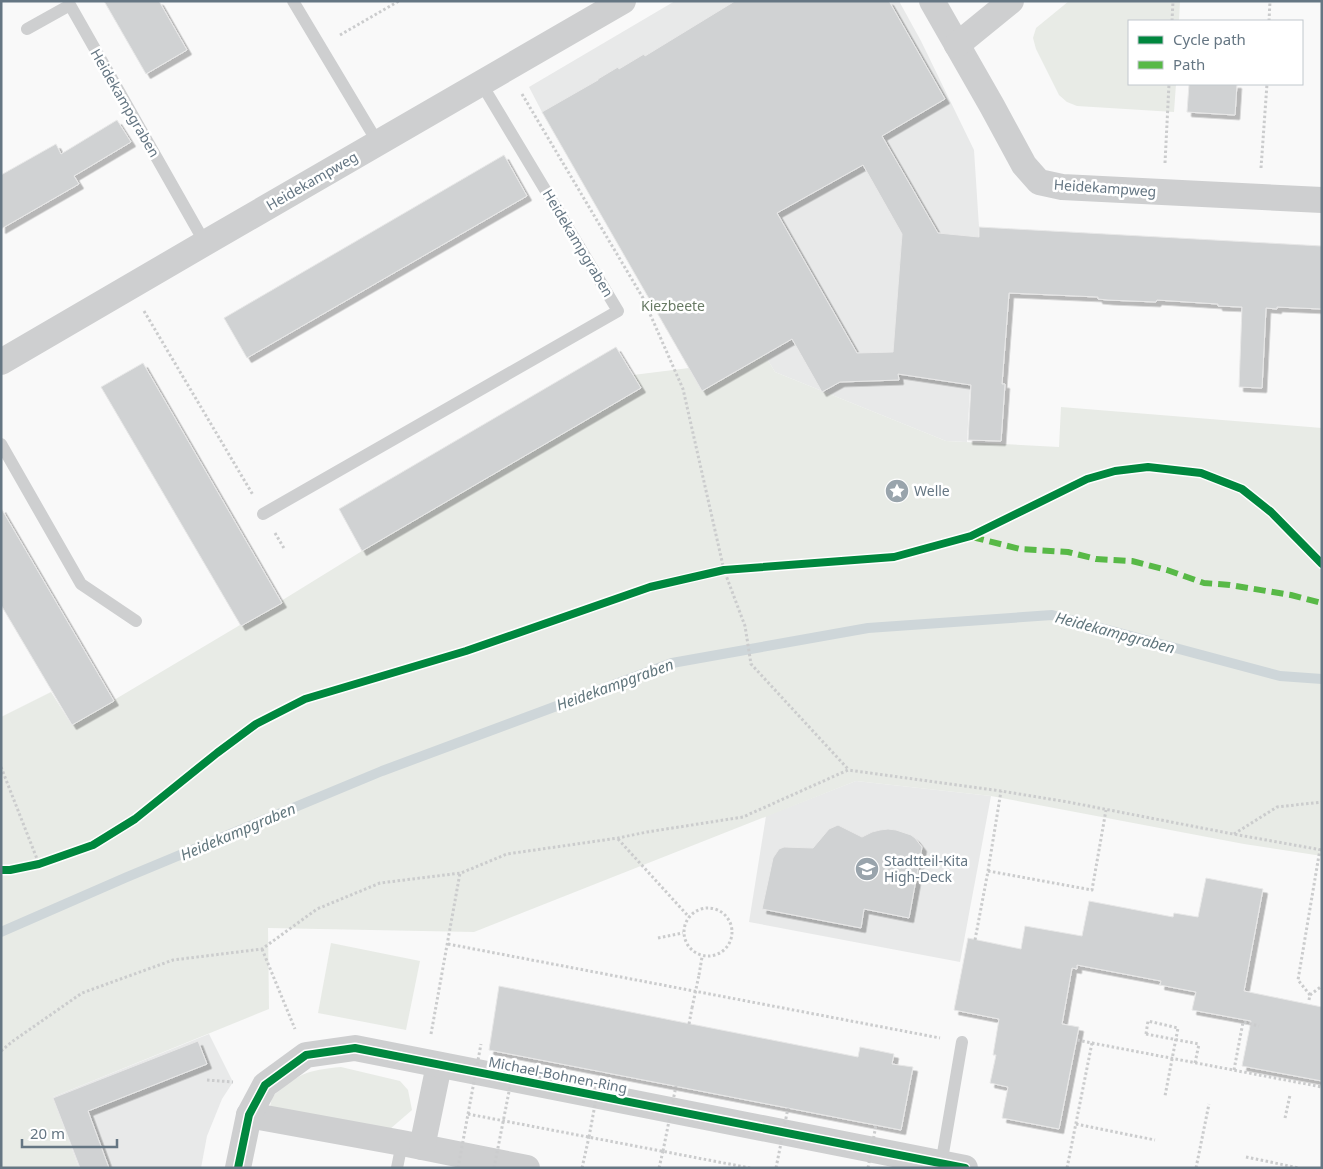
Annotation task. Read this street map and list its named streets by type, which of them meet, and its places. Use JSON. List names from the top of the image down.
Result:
{
  "streets": {
    "street": ["Heidekampweg", "Michael-Bohnen-Ring"],
    "lane": ["Heidekampgraben"]
  },
  "crossings": [
    ["Heidekampgraben", "Heidekampweg"]
  ],
  "water": ["Heidekampgraben"],
  "parks": ["Kiezbeete"],
  "places": {
    "place": ["Welle"],
    "school or university": ["Stadtteil-Kita High-Deck"]
  },
  "legend": ["Cycle path", "Path"],
  "scale_bar": "20 m"
}
